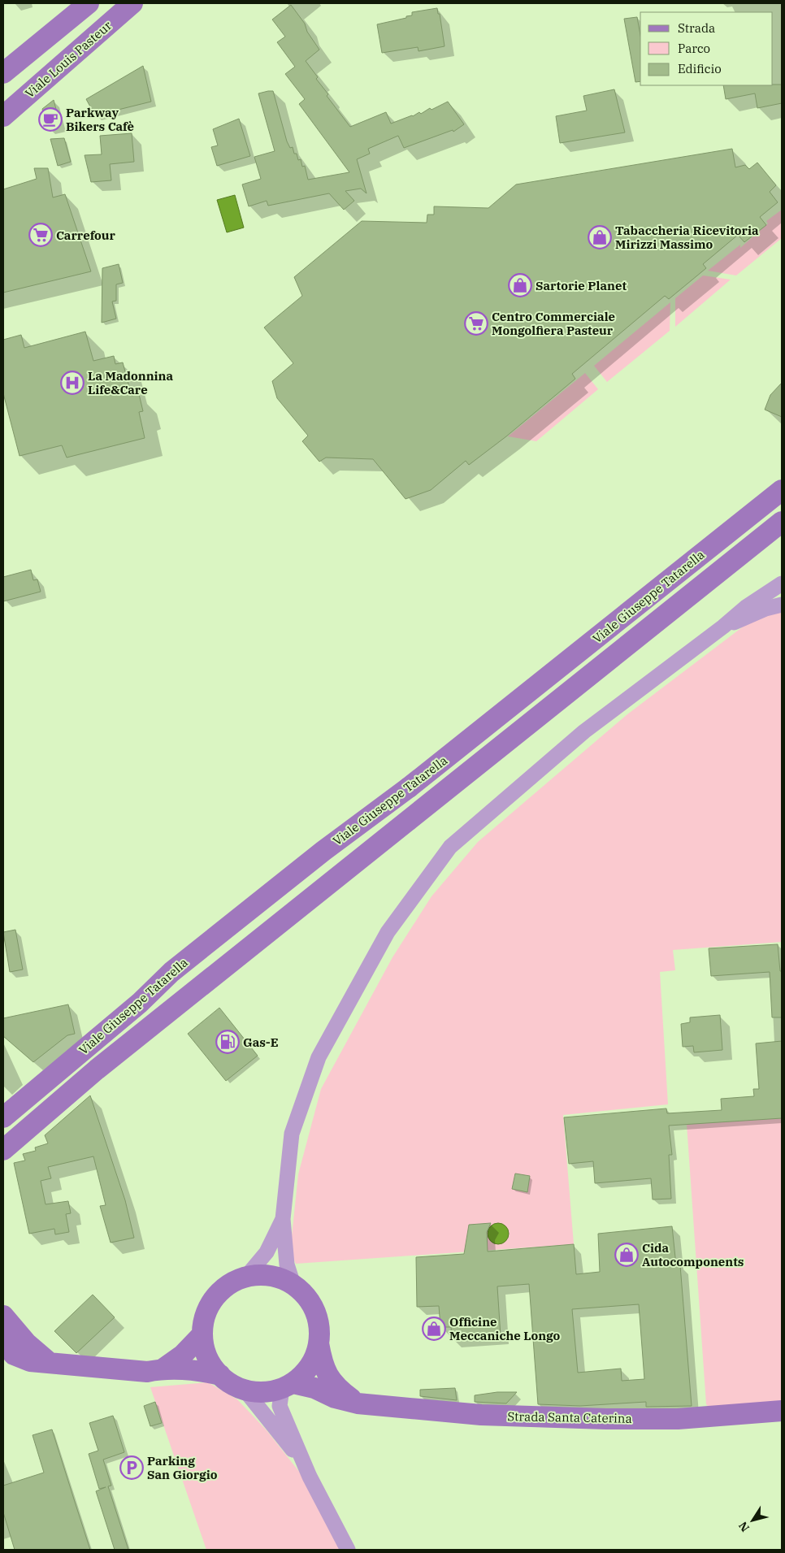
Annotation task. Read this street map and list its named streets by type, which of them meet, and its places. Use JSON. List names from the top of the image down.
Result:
{
  "streets": {
    "main road": ["Viale Louis Pasteur", "Viale Giuseppe Tatarella", "Strada Santa Caterina"]
  },
  "places": {
    "cafe": ["Parkway Bikers Cafè"],
    "supermarket": ["Carrefour", "Centro Commerciale Mongolfiera Pasteur"],
    "shop": [
      "Tabaccheria Ricevitoria Mirizzi Massimo",
      "Sartorie Planet",
      "Cida Autocomponents",
      "Officine Meccaniche Longo"
    ],
    "hospital": ["La Madonnina Life&Care"],
    "fuel station": ["Gas-E"],
    "parking": ["Parking San Giorgio"]
  },
  "legend": ["Strada", "Parco", "Edificio"],
  "north": "bottom left"
}
